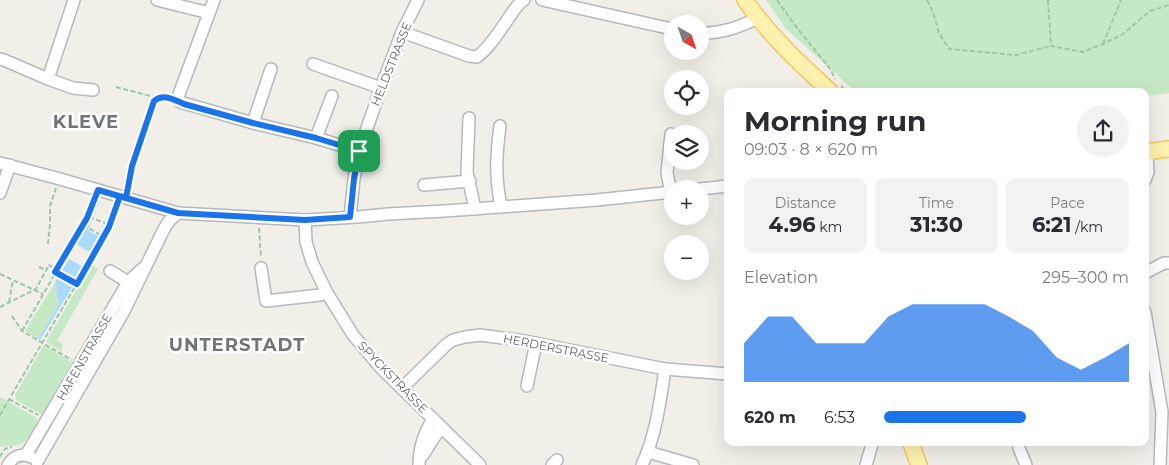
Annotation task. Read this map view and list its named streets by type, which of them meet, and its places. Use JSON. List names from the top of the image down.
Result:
{
  "streets": {
    "street": [
      "HELDSTRASSE",
      "HERDERSTRASSE",
      "HAFENSTRASSE",
      "SPYCKSTRASSE"
    ]
  },
  "crossings": [
    ["HERDERSTRASSE", "SPYCKSTRASSE"]
  ],
  "districts": ["KLEVE", "UNTERSTADT"],
  "north": "bottom right",
  "page": {
    "map_buttons": ["+", "−"],
    "heading": ["Morning run", "09:03 · 8 × 620 m"],
    "stats": [
      ["Distance", "4.96 km"],
      ["Time", "31:30"],
      ["Pace", "6:21 /km"]
    ],
    "chart": ["Elevation", "295–300 m"],
    "list": [
      {
        "name": "620 m",
        "note": "6:53"
      }
    ]
  }
}
